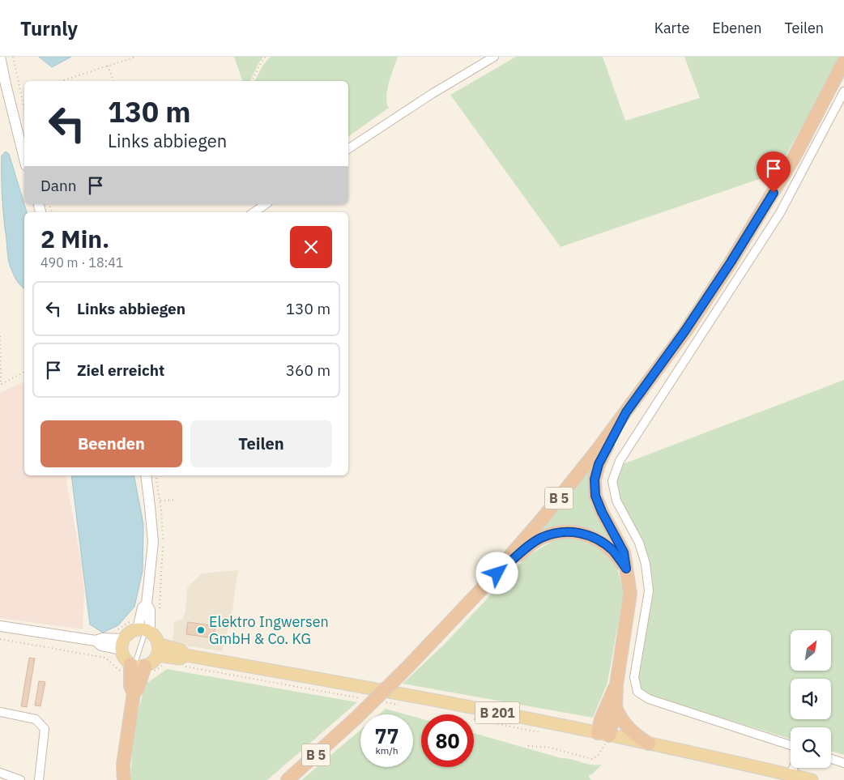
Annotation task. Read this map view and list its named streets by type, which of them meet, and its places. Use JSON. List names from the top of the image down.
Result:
{
  "streets": {
    "highway": ["B 5"],
    "main road": ["B 201"]
  },
  "places": ["Elektro Ingwersen GmbH & Co. KG"],
  "north": "top right",
  "page": {
    "header": "Turnly",
    "nav": ["Karte", "Ebenen", "Teilen"],
    "turn": ["130 m", "Links abbiegen"],
    "then": "Dann",
    "heading": ["2 Min.", "490 m · 18:41"],
    "list": [
      {
        "name": "Links abbiegen",
        "value": "130 m"
      },
      {
        "name": "Ziel erreicht",
        "value": "360 m"
      }
    ],
    "buttons": ["Beenden", "Teilen"],
    "speed": "77 km/h",
    "limit": "80"
  }
}
